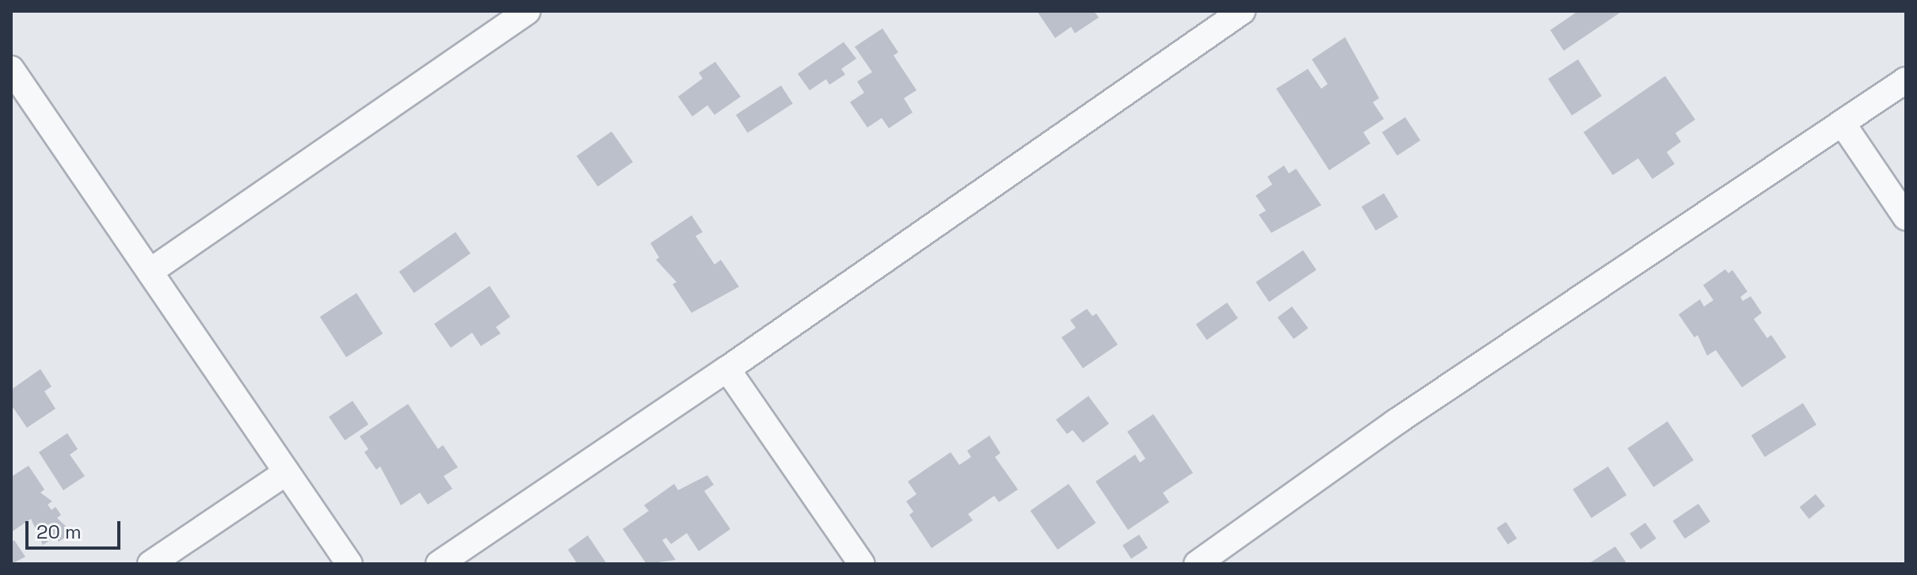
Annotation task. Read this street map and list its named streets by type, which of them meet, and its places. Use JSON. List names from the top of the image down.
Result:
{
  "scale_bar": "20 m"
}
